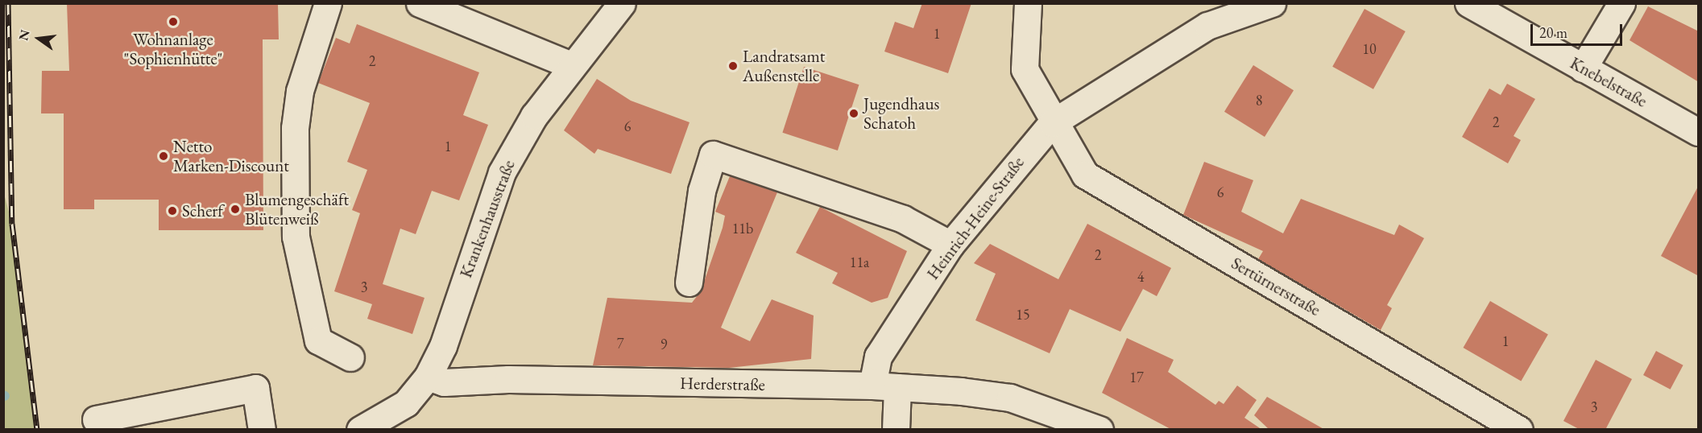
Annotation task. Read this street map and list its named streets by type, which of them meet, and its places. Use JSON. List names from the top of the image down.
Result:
{
  "streets": {
    "street": [
      "Knebelstraße",
      "Heinrich-Heine-Straße",
      "Krankenhausstraße",
      "Sertürnerstraße",
      "Herderstraße"
    ]
  },
  "crossings": [
    ["Heinrich-Heine-Straße", "Sertürnerstraße"],
    ["Heinrich-Heine-Straße", "Herderstraße"],
    ["Krankenhausstraße", "Herderstraße"]
  ],
  "places": [
    "Wohnanlage \"Sophienhütte\"",
    "Landratsamt Außenstelle",
    "Jugendhaus Schatoh",
    "Netto Marken-Discount",
    "Blumengeschäft Blütenweiß",
    "Scherf"
  ],
  "house_numbers": [
    "1",
    "10",
    "2",
    "8",
    "2",
    "6",
    "1",
    "6",
    "11b",
    "2",
    "11a",
    "4",
    "3",
    "15",
    "1",
    "7",
    "9",
    "17",
    "3"
  ],
  "scale_bar": "20 m",
  "north": "left"
}
